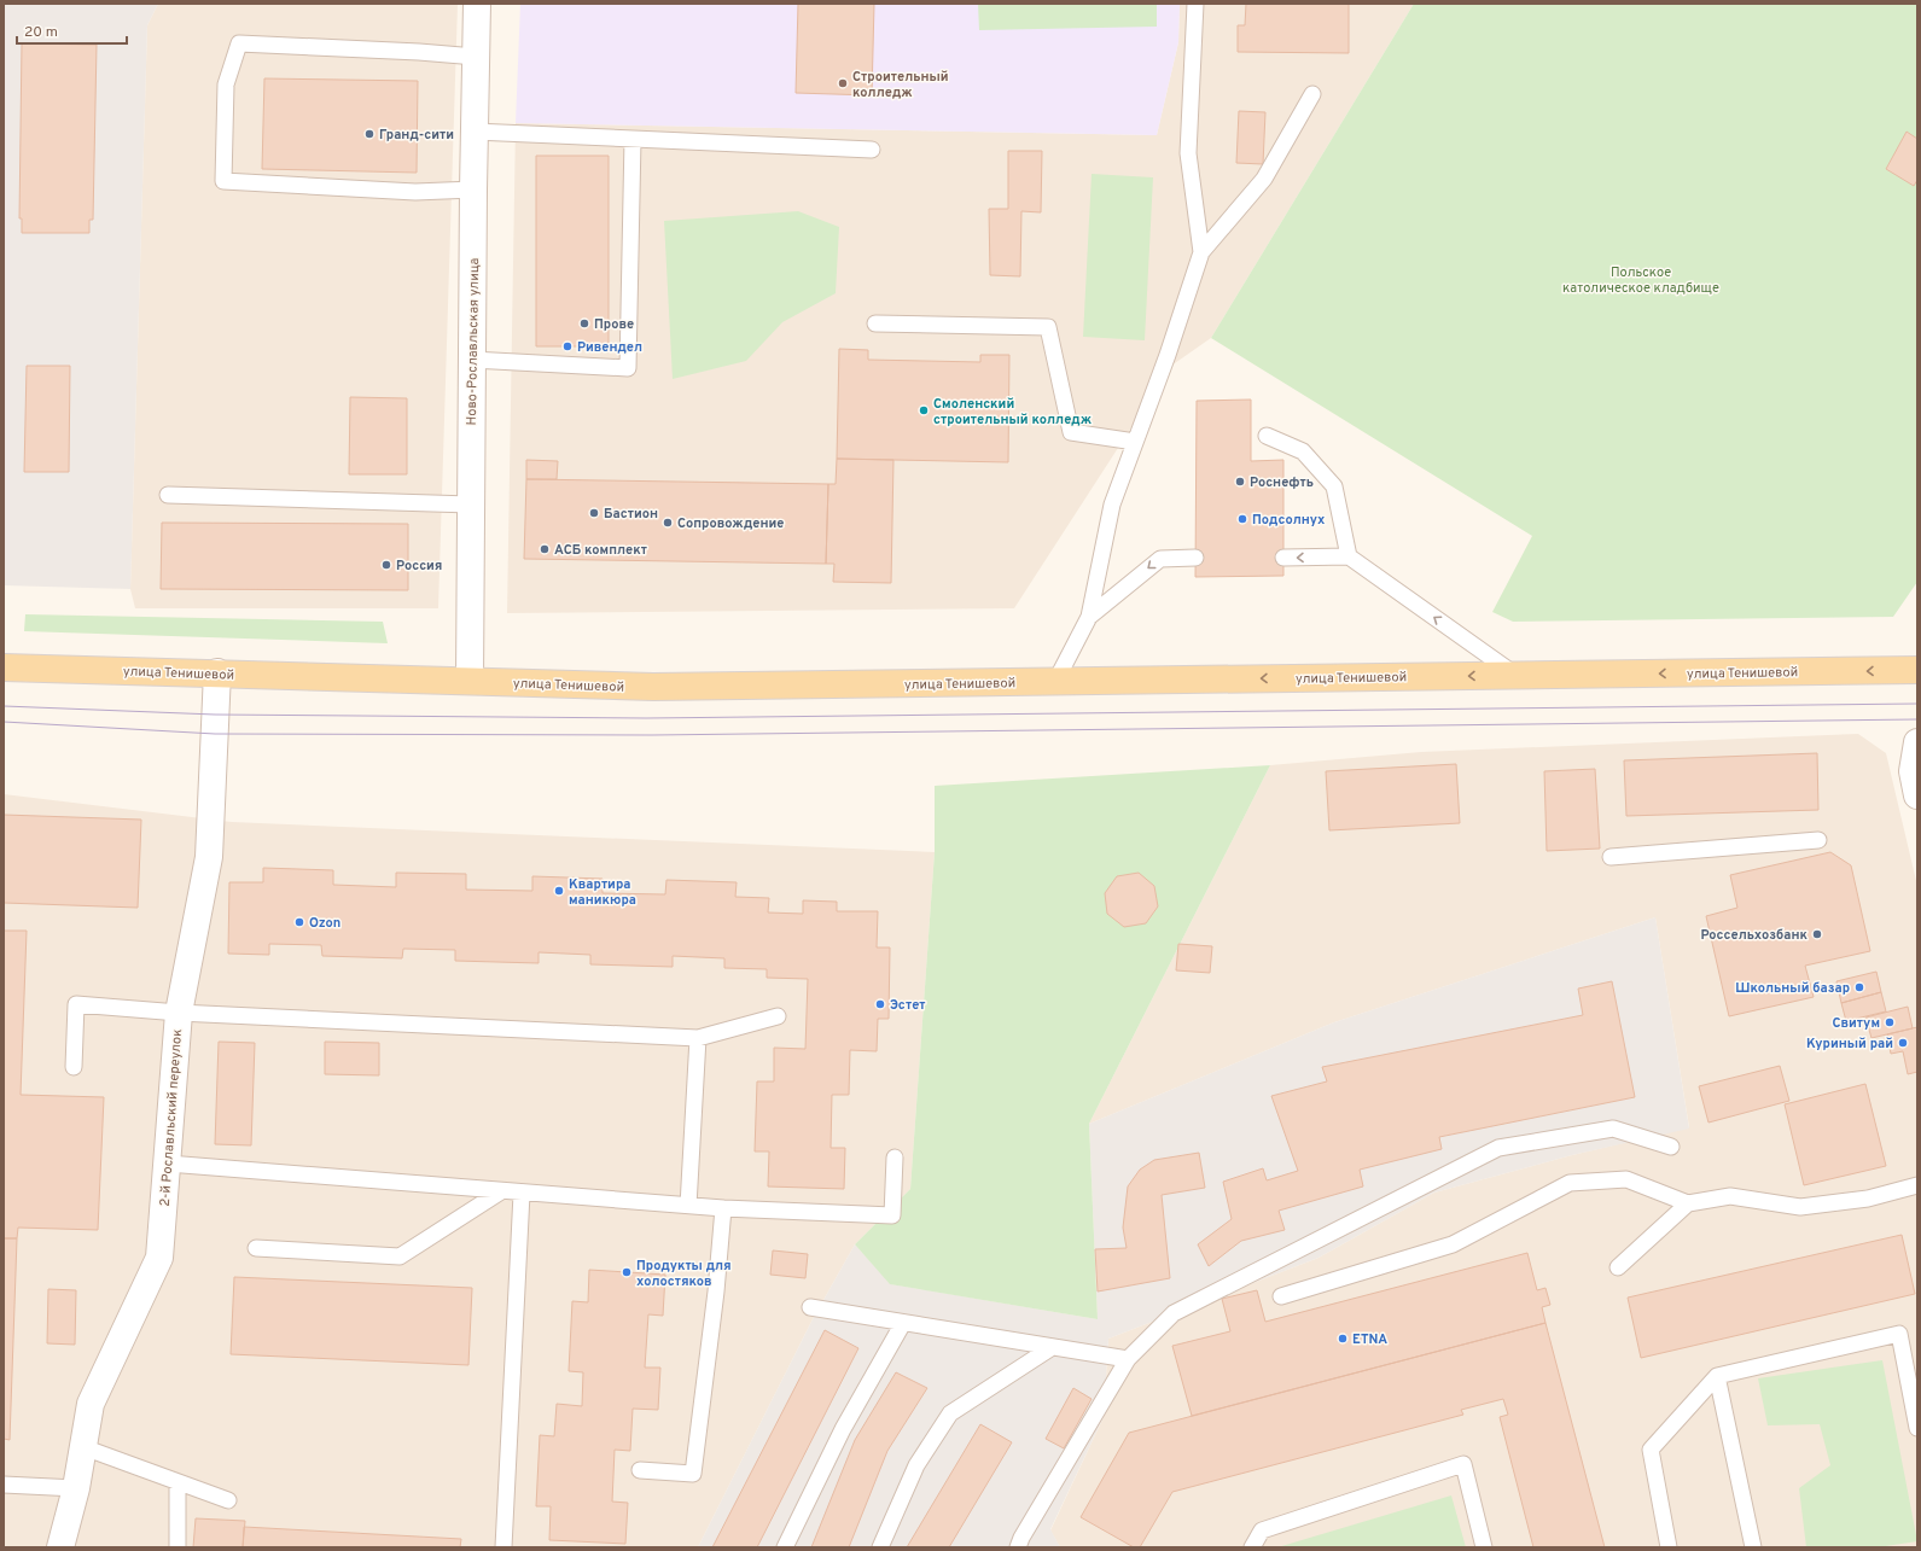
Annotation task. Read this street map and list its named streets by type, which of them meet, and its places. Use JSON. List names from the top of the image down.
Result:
{
  "streets": {
    "main road": ["улица Тенишевой"],
    "street": ["Ново-Рославльская улица", "2-й Рославльский переулок"]
  },
  "crossings": [
    ["Ново-Рославльская улица", "улица Тенишевой"],
    ["улица Тенишевой", "2-й Рославльский переулок"]
  ],
  "one_way": ["улица Тенишевой"],
  "parks": ["Польское католическое кладбище"],
  "places": [
    "Строительный колледж",
    "Гранд-сити",
    "Прове",
    "Ривендел",
    "Смоленский строительный колледж",
    "Роснефть",
    "Бастион",
    "Подсолнух",
    "Сопровождение",
    "АСБ комплект",
    "Россия",
    "Квартира маникюра",
    "Ozon",
    "Россельхозбанк",
    "Школьный базар",
    "Эстет",
    "Свитум",
    "Куриный рай",
    "Продукты для холостяков",
    "ETNA"
  ],
  "scale_bar": "20 m"
}
